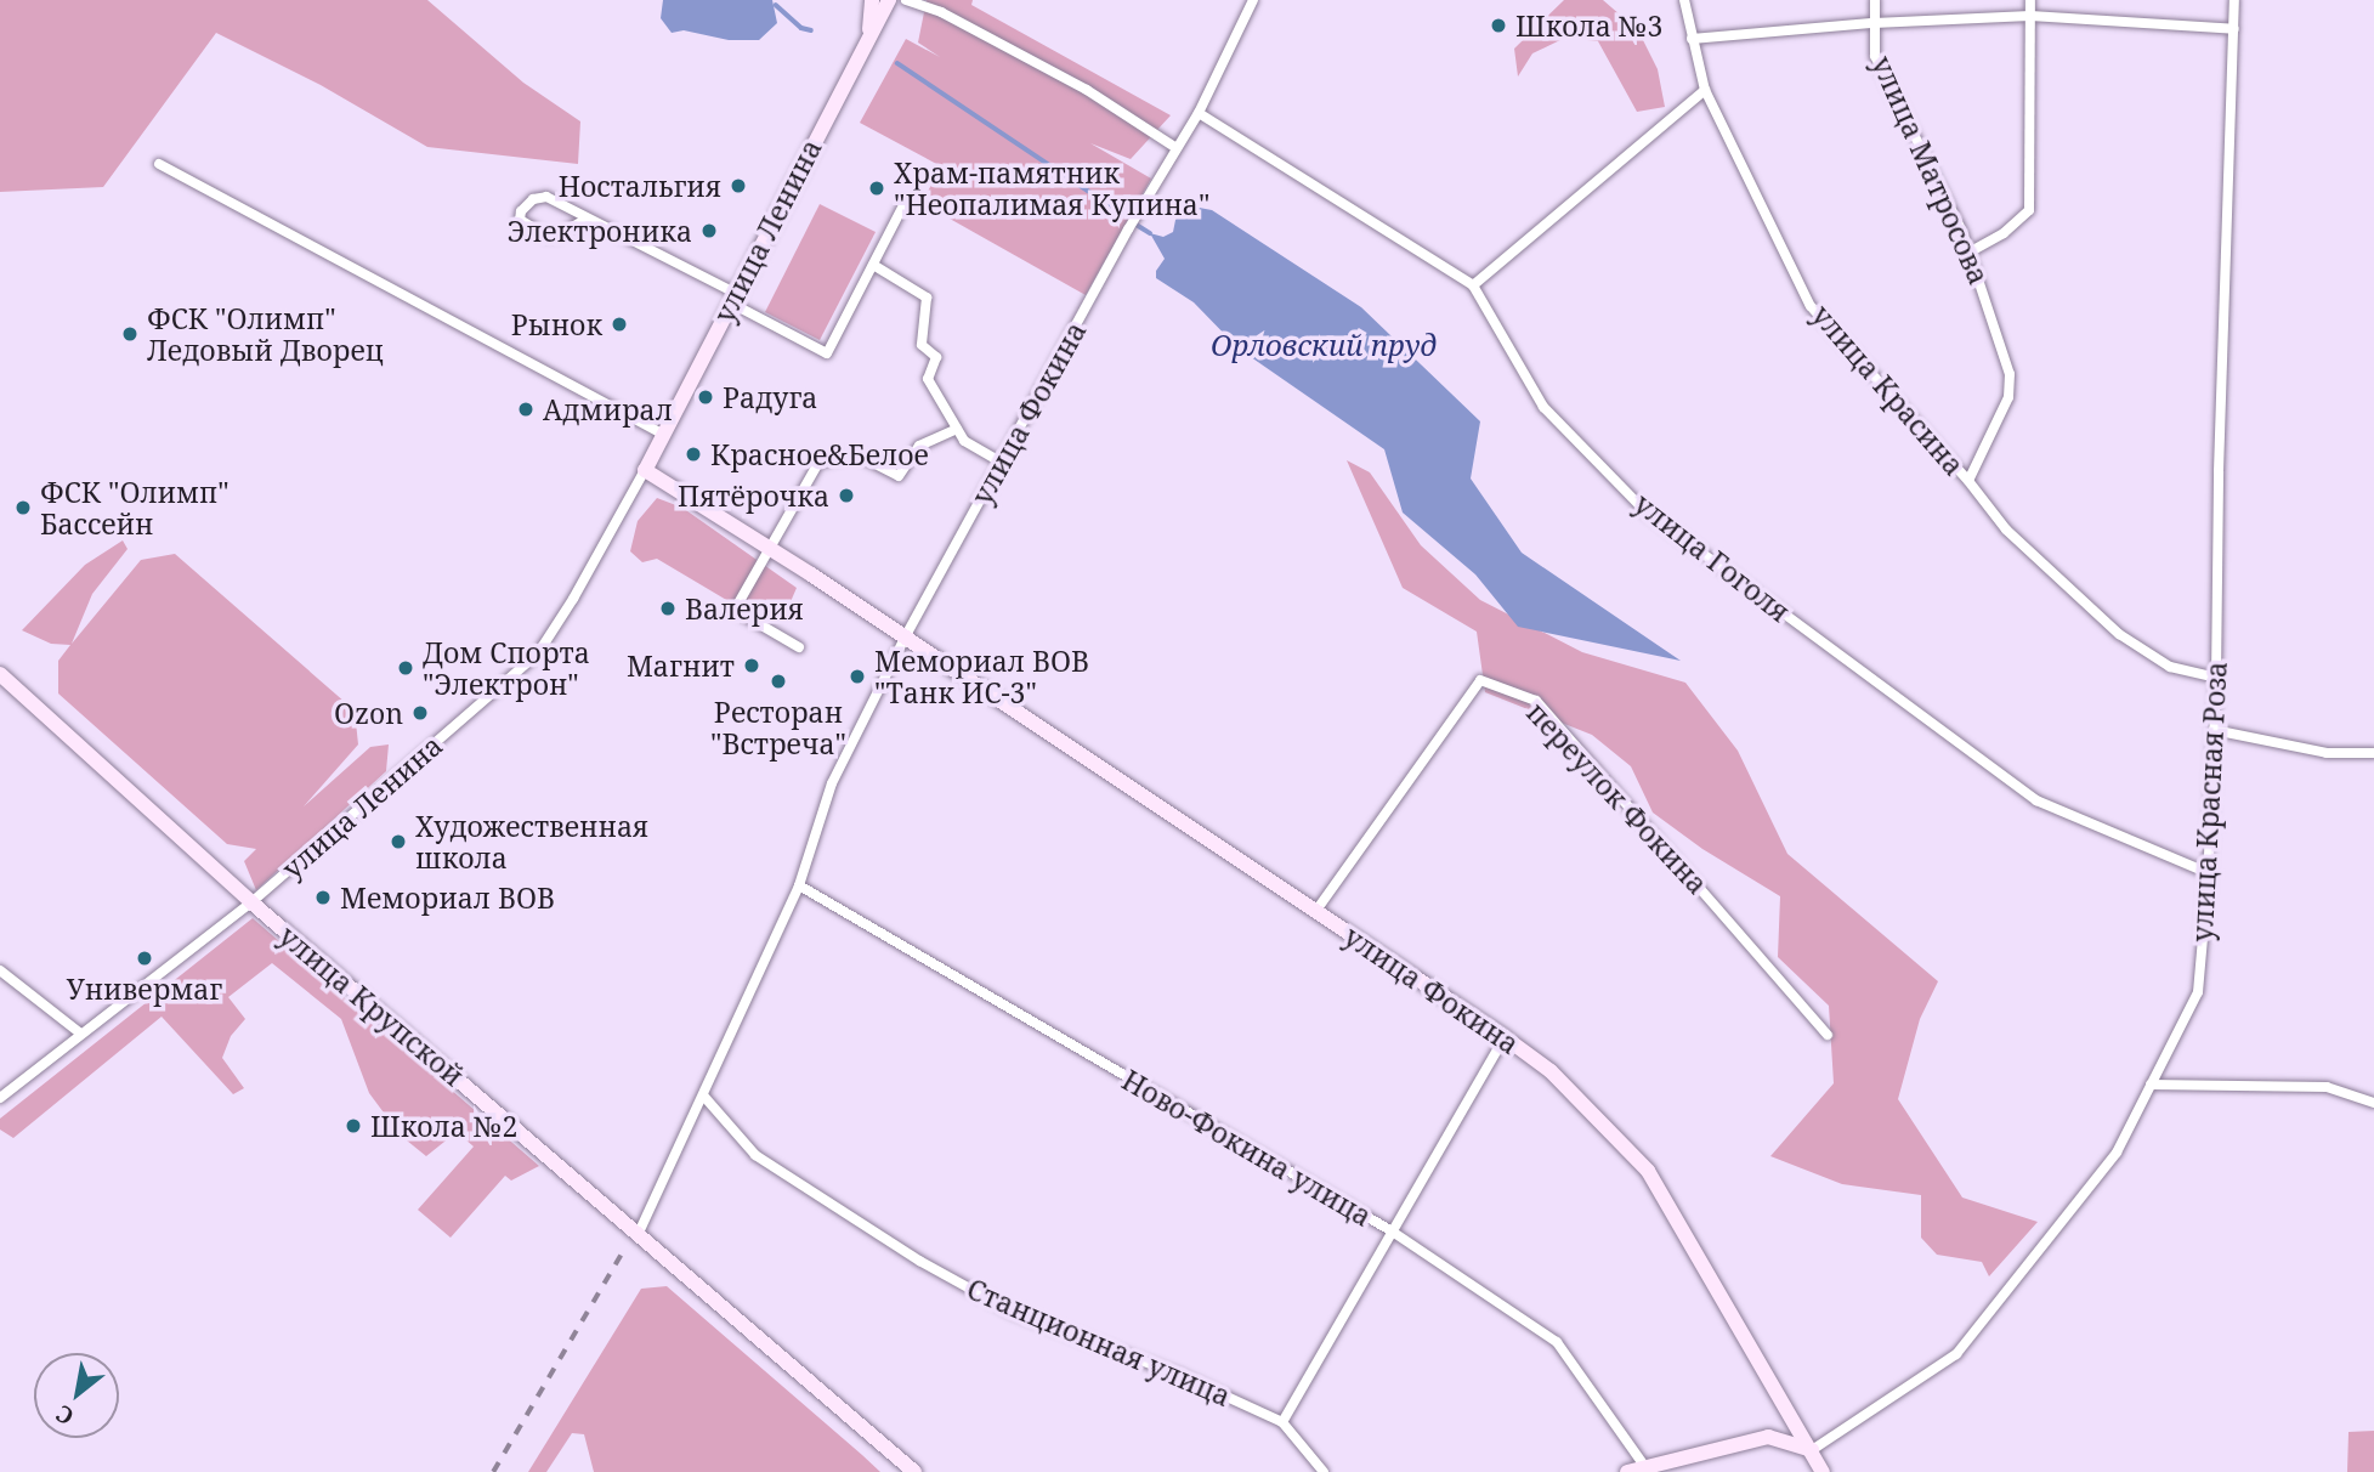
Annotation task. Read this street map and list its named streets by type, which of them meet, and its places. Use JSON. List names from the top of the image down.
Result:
{
  "streets": {
    "main road": ["улица Ленина", "улица Фокина", "улица Крупской"],
    "street": [
      "улица Матросова",
      "улица Красина",
      "улица Гоголя",
      "переулок Фокина",
      "улица Красная Роза",
      "Ново-Фокина улица",
      "Станционная улица"
    ]
  },
  "crossings": [
    ["улица Матросова", "улица Красина"],
    ["улица Ленина", "улица Фокина"],
    ["улица Ленина", "улица Крупской"],
    ["улица Красина", "улица Красная Роза"],
    ["улица Фокина", "улица Гоголя"],
    ["улица Фокина", "переулок Фокина"],
    ["улица Фокина", "улица Красная Роза"],
    ["улица Гоголя", "улица Красная Роза"]
  ],
  "water": ["Орловский пруд"],
  "places": [
    "Школа №3",
    "Ностальгия",
    "Храм-памятник \"Неопалимая Купина\"",
    "Электроника",
    "Рынок",
    "ФСК \"Олимп\" Ледовый Дворец",
    "Радуга",
    "Адмирал",
    "Красное&Белое",
    "Пятёрочка",
    "ФСК \"Олимп\" Бассейн",
    "Валерия",
    "Магнит",
    "Дом Спорта \"Электрон\"",
    "Мемориал ВОВ \"Танк ИС-3\"",
    "Ресторан \"Встреча\"",
    "Ozon",
    "Художественная школа",
    "Мемориал ВОВ",
    "Универмаг",
    "Школа №2"
  ],
  "north": "bottom left"
}
